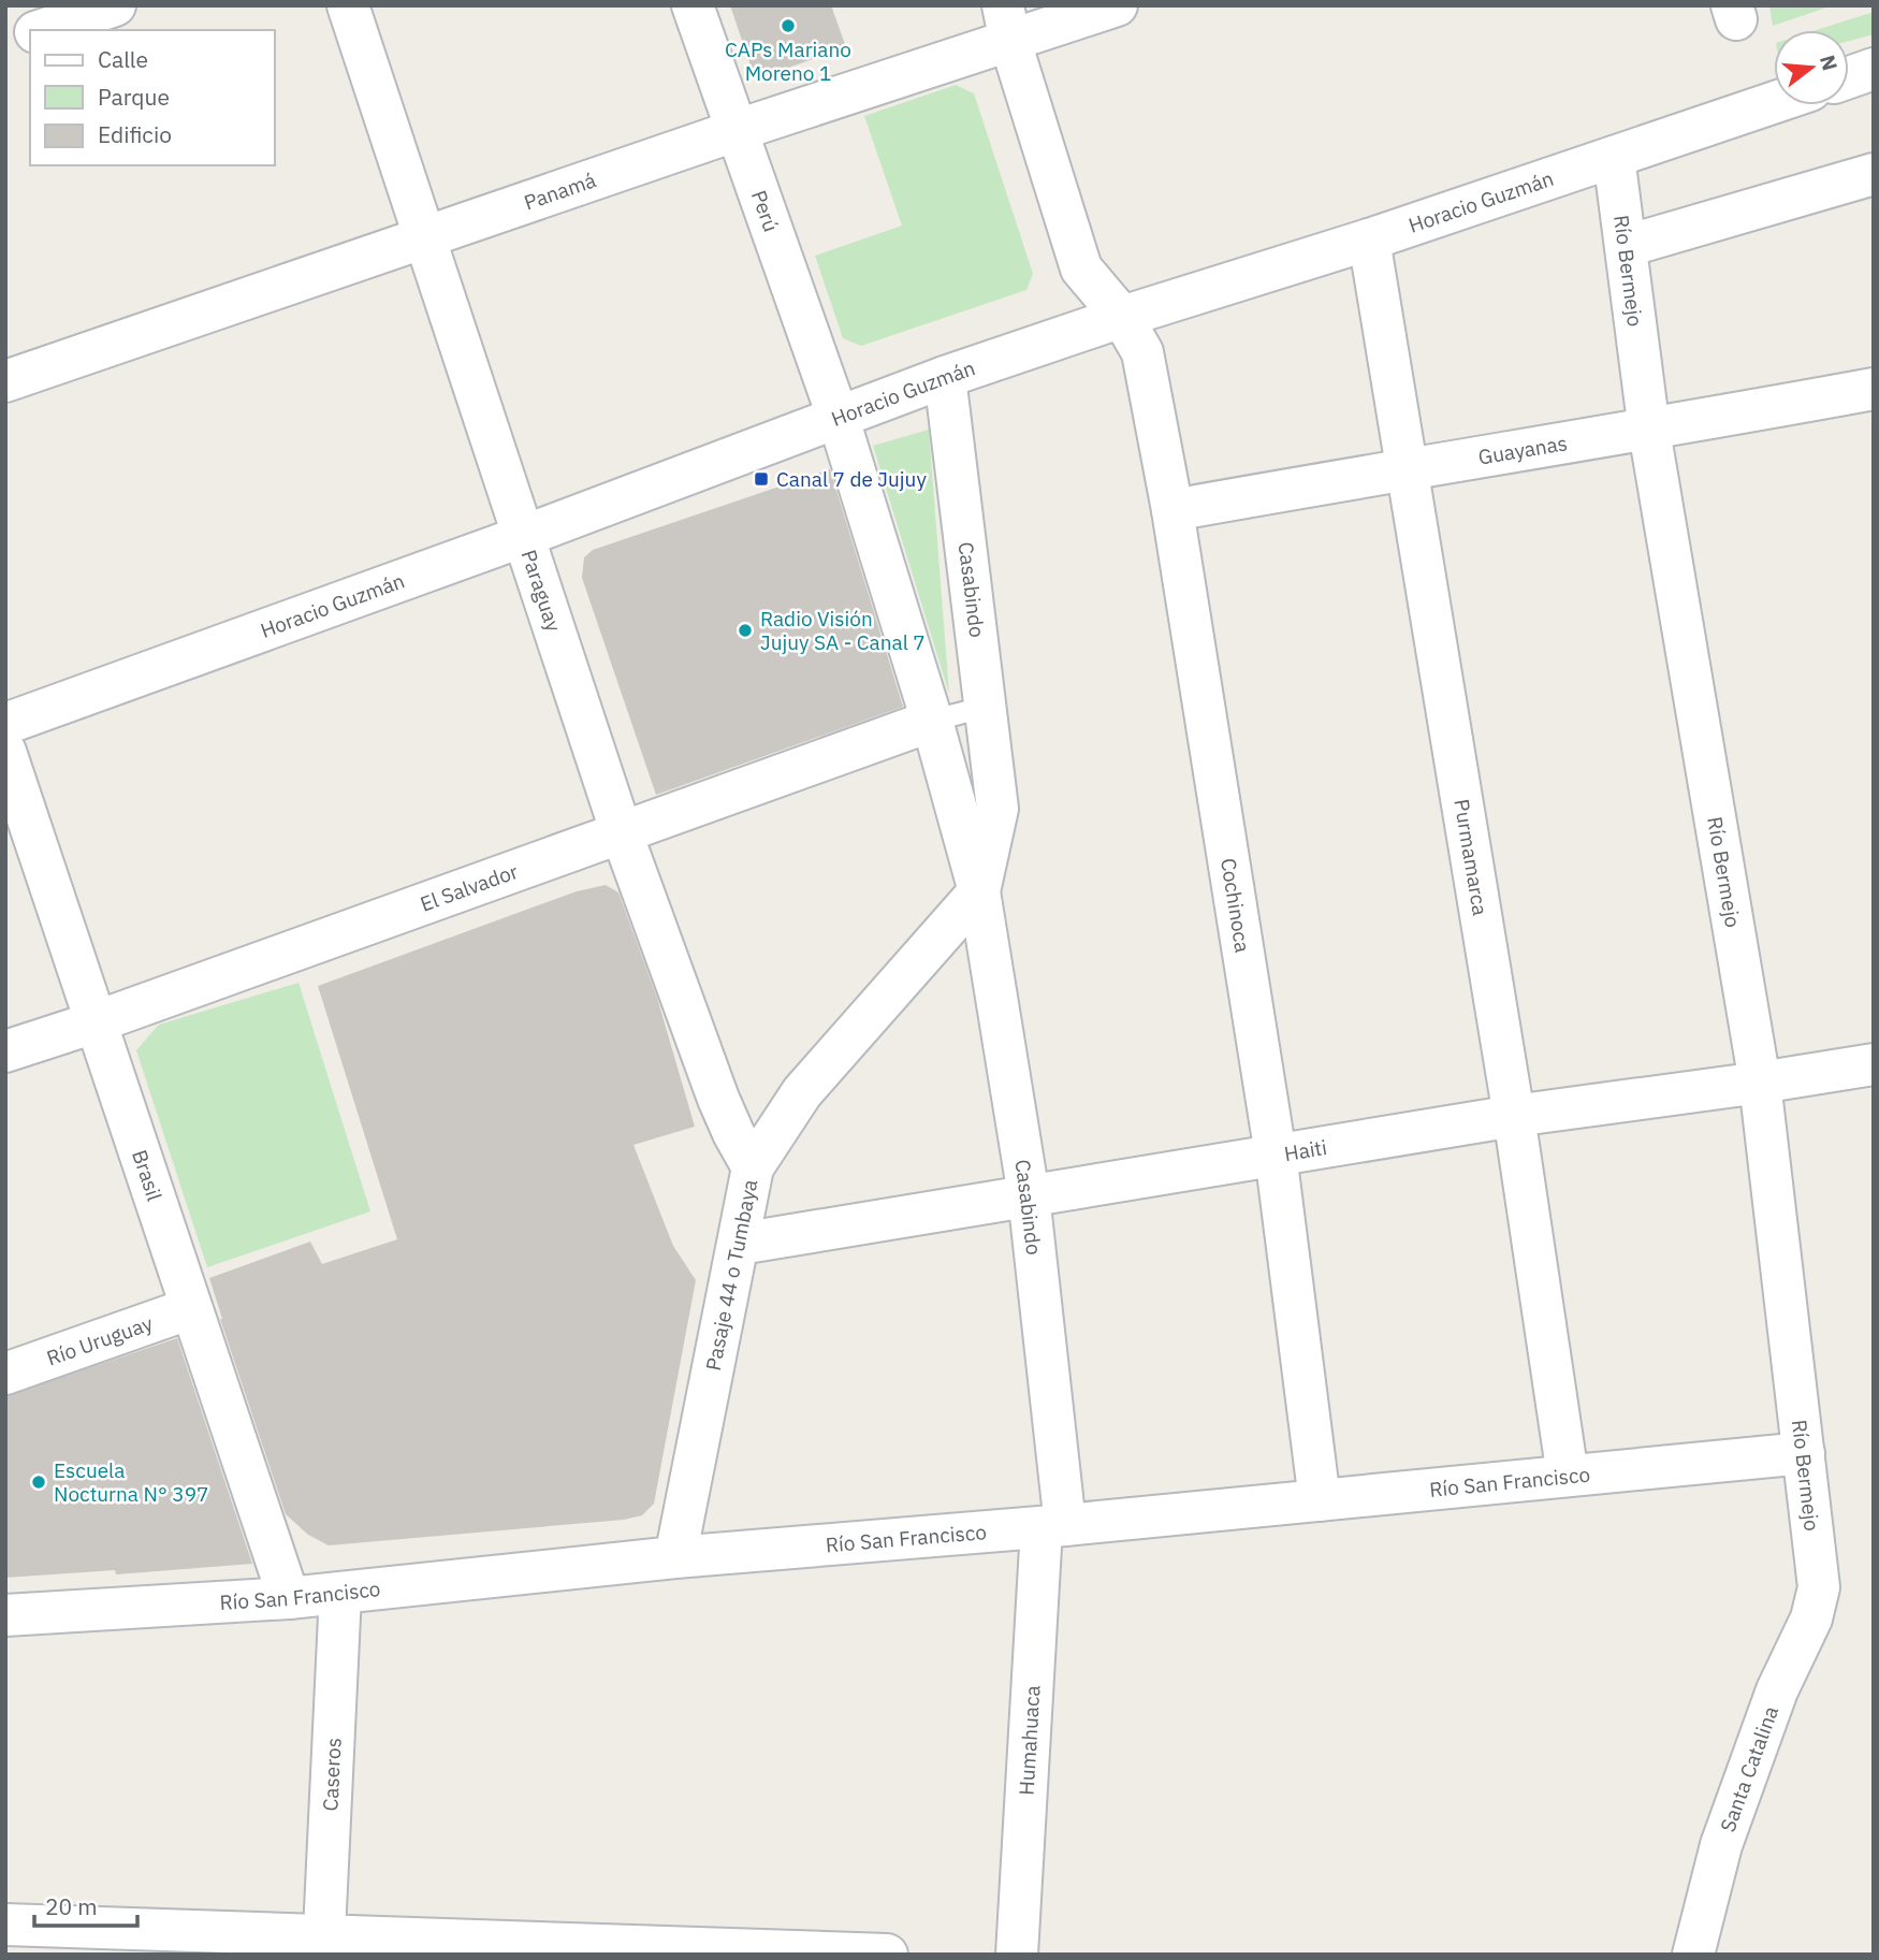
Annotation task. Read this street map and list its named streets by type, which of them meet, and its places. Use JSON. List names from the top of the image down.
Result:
{
  "streets": {
    "street": [
      "Panamá",
      "Horacio Guzmán",
      "Perú",
      "Río Bermejo",
      "Guayanas",
      "Paraguay",
      "Casabindo",
      "Purmamarca",
      "El Salvador",
      "Cochinoca",
      "Haiti",
      "Brasil",
      "Pasaje 44 o Tumbaya",
      "Río Uruguay",
      "Río San Francisco",
      "Humahuaca",
      "Santa Catalina",
      "Caseros"
    ]
  },
  "crossings": [
    ["Panamá", "Perú"],
    ["Panamá", "Paraguay"],
    ["Panamá", "Cochinoca"],
    ["Horacio Guzmán", "Perú"],
    ["Horacio Guzmán", "Río Bermejo"],
    ["Horacio Guzmán", "Paraguay"],
    ["Horacio Guzmán", "Casabindo"],
    ["Horacio Guzmán", "Purmamarca"],
    ["Horacio Guzmán", "Cochinoca"],
    ["Perú", "Casabindo"],
    ["Río Bermejo", "Guayanas"],
    ["Río Bermejo", "Haiti"],
    ["Río Bermejo", "Río San Francisco"],
    ["Río Bermejo", "Santa Catalina"],
    ["Guayanas", "Purmamarca"],
    ["Guayanas", "Cochinoca"],
    ["Paraguay", "El Salvador"],
    ["Paraguay", "Pasaje 44 o Tumbaya"],
    ["Casabindo", "El Salvador"],
    ["Casabindo", "Haiti"],
    ["Casabindo", "Pasaje 44 o Tumbaya"],
    ["Casabindo", "Río San Francisco"],
    ["Casabindo", "Humahuaca"],
    ["Purmamarca", "Haiti"],
    ["Purmamarca", "Río San Francisco"],
    ["El Salvador", "Brasil"],
    ["Cochinoca", "Haiti"],
    ["Cochinoca", "Río San Francisco"],
    ["Haiti", "Pasaje 44 o Tumbaya"],
    ["Brasil", "Río Uruguay"],
    ["Brasil", "Río San Francisco"],
    ["Pasaje 44 o Tumbaya", "Río San Francisco"],
    ["Río San Francisco", "Humahuaca"],
    ["Río San Francisco", "Caseros"]
  ],
  "places": {
    "other": ["CAPs Mariano Moreno 1", "Radio Visión Jujuy SA - Canal 7", "Escuela Nocturna N° 397"],
    "transit": ["Canal 7 de Jujuy"]
  },
  "legend": ["Calle", "Parque", "Edificio"],
  "scale_bar": "20 m",
  "north": "right"
}
